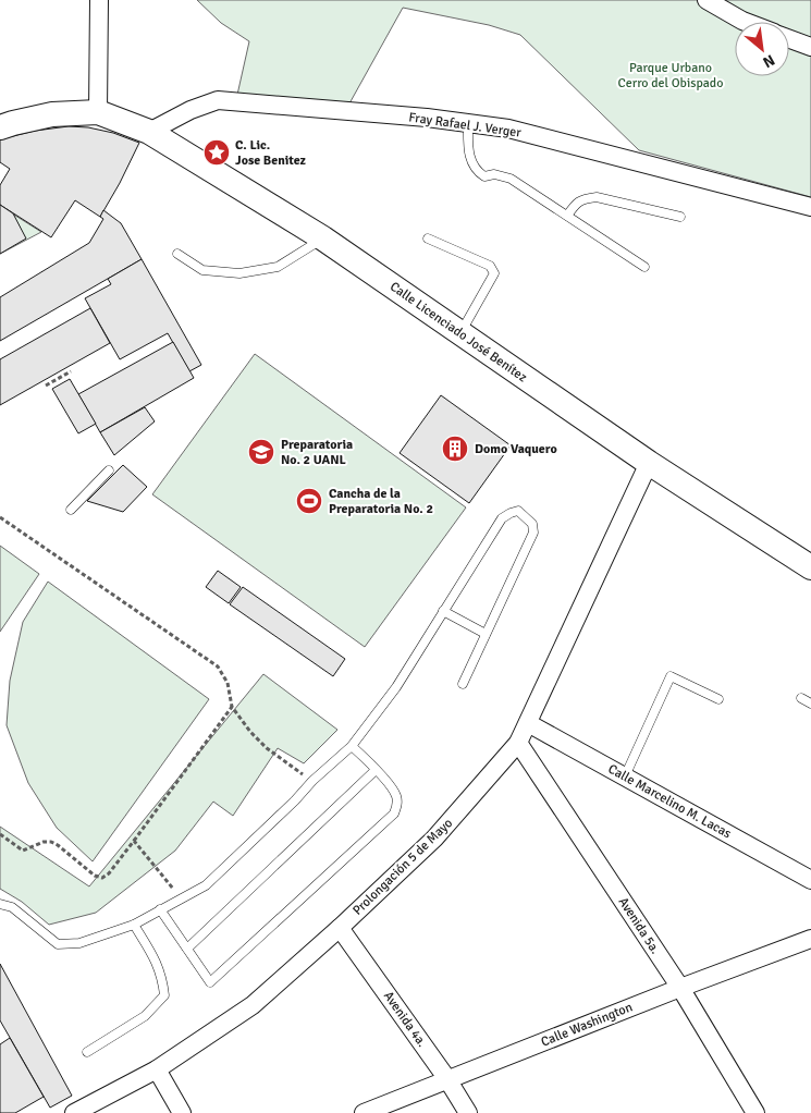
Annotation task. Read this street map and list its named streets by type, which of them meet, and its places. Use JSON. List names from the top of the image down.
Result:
{
  "streets": {
    "street": [
      "Fray Rafael J. Verger",
      "Calle Licenciado José Benítez",
      "Calle Marcelino M. Lacas",
      "Prolongación 5 de Mayo",
      "Avenida 5a.",
      "Avenida 4a.",
      "Calle Washington"
    ]
  },
  "crossings": [
    ["Fray Rafael J. Verger", "Calle Licenciado José Benítez"],
    ["Calle Licenciado José Benítez", "Prolongación 5 de Mayo"],
    ["Calle Marcelino M. Lacas", "Prolongación 5 de Mayo"],
    ["Prolongación 5 de Mayo", "Avenida 5a."],
    ["Prolongación 5 de Mayo", "Avenida 4a."],
    ["Avenida 5a.", "Calle Washington"],
    ["Avenida 4a.", "Calle Washington"]
  ],
  "parks": ["Parque Urbano Cerro del Obispado"],
  "places": {
    "place": ["C. Lic. Jose Benitez"],
    "building": ["Domo Vaquero"],
    "school or university": ["Preparatoria No. 2 UANL"],
    "sports": ["Cancha de la Preparatoria No. 2"]
  },
  "north": "bottom right"
}
